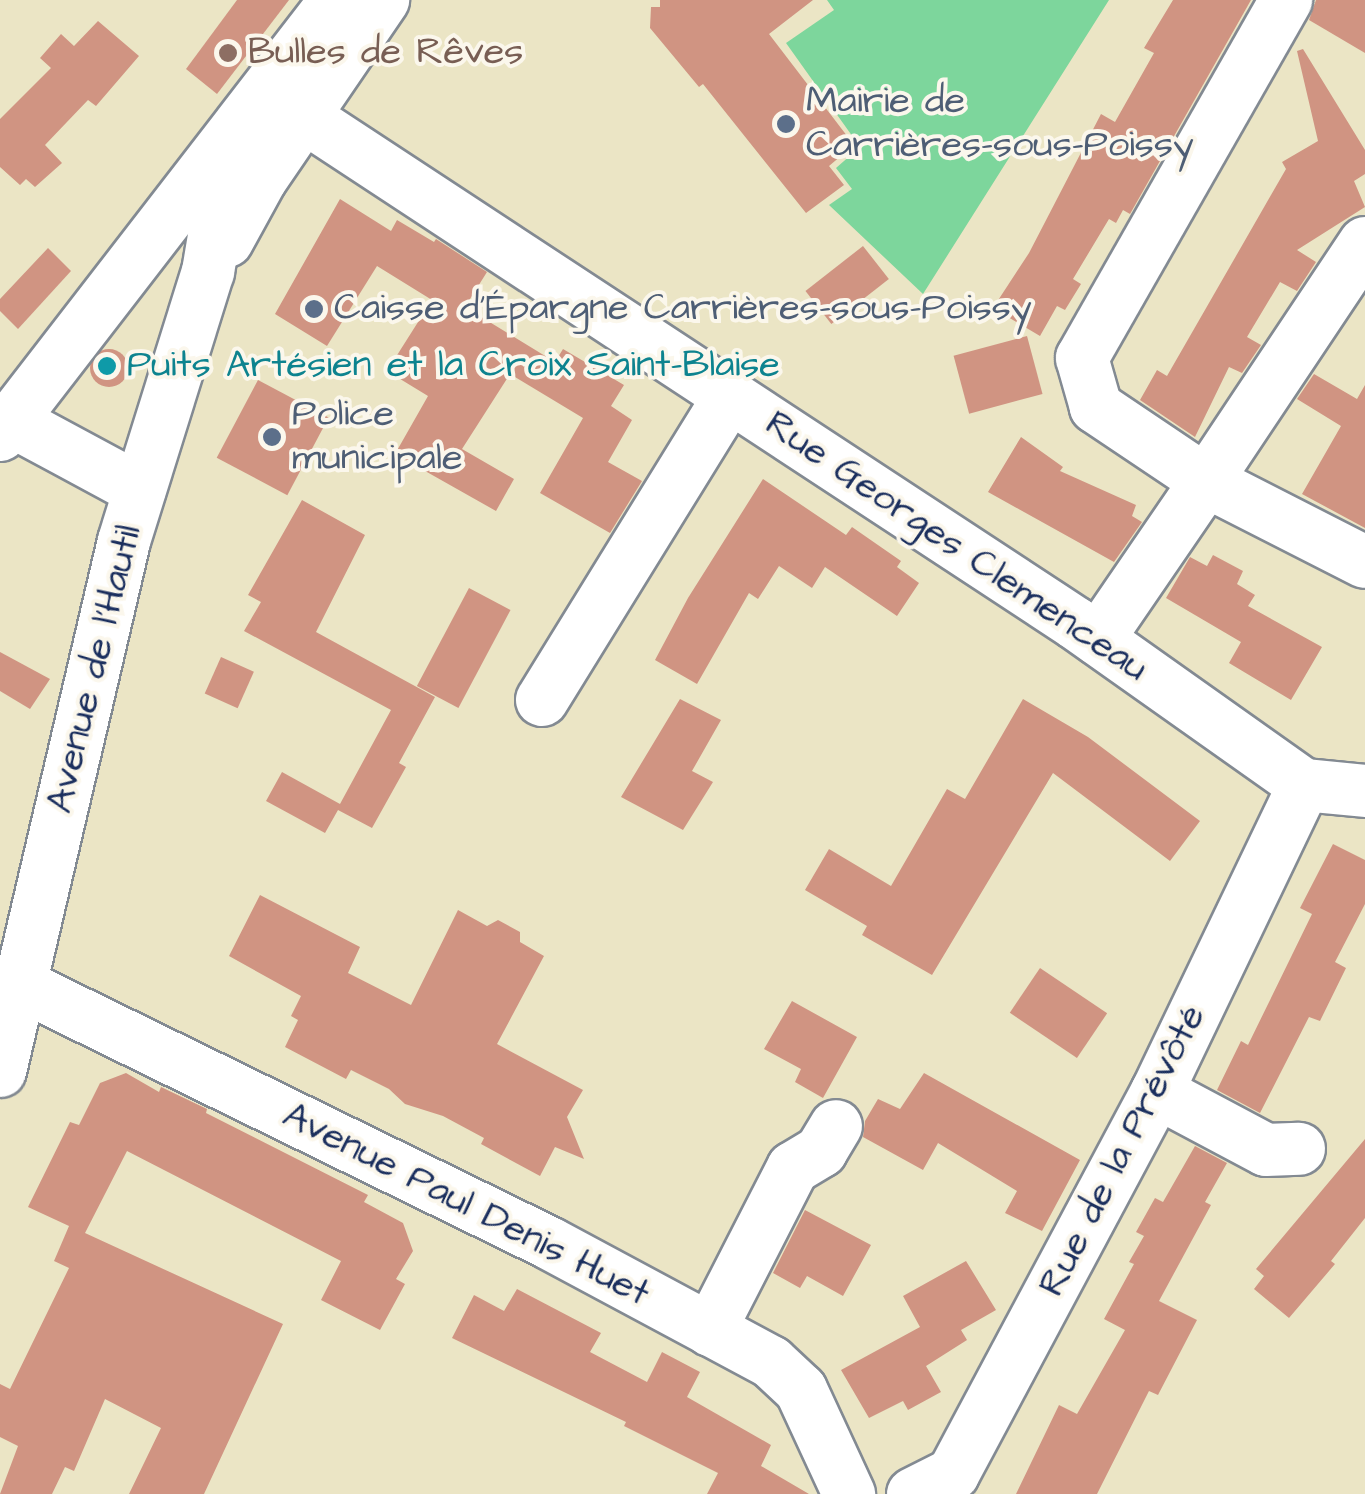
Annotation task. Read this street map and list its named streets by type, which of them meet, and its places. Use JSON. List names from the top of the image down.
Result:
{
  "streets": {
    "street": [
      "Rue Georges Clemenceau",
      "Avenue de l'Hautil",
      "Rue de la Prévôté",
      "Avenue Paul Denis Huet"
    ]
  },
  "crossings": [
    ["Rue Georges Clemenceau", "Rue de la Prévôté"],
    ["Avenue de l'Hautil", "Avenue Paul Denis Huet"]
  ],
  "places": [
    "Bulles de Rêves",
    "Mairie de Carrières-sous-Poissy",
    "Caisse d'Épargne Carrières-sous-Poissy",
    "Puits Artésien et la Croix Saint-Blaise",
    "Police municipale"
  ]
}
